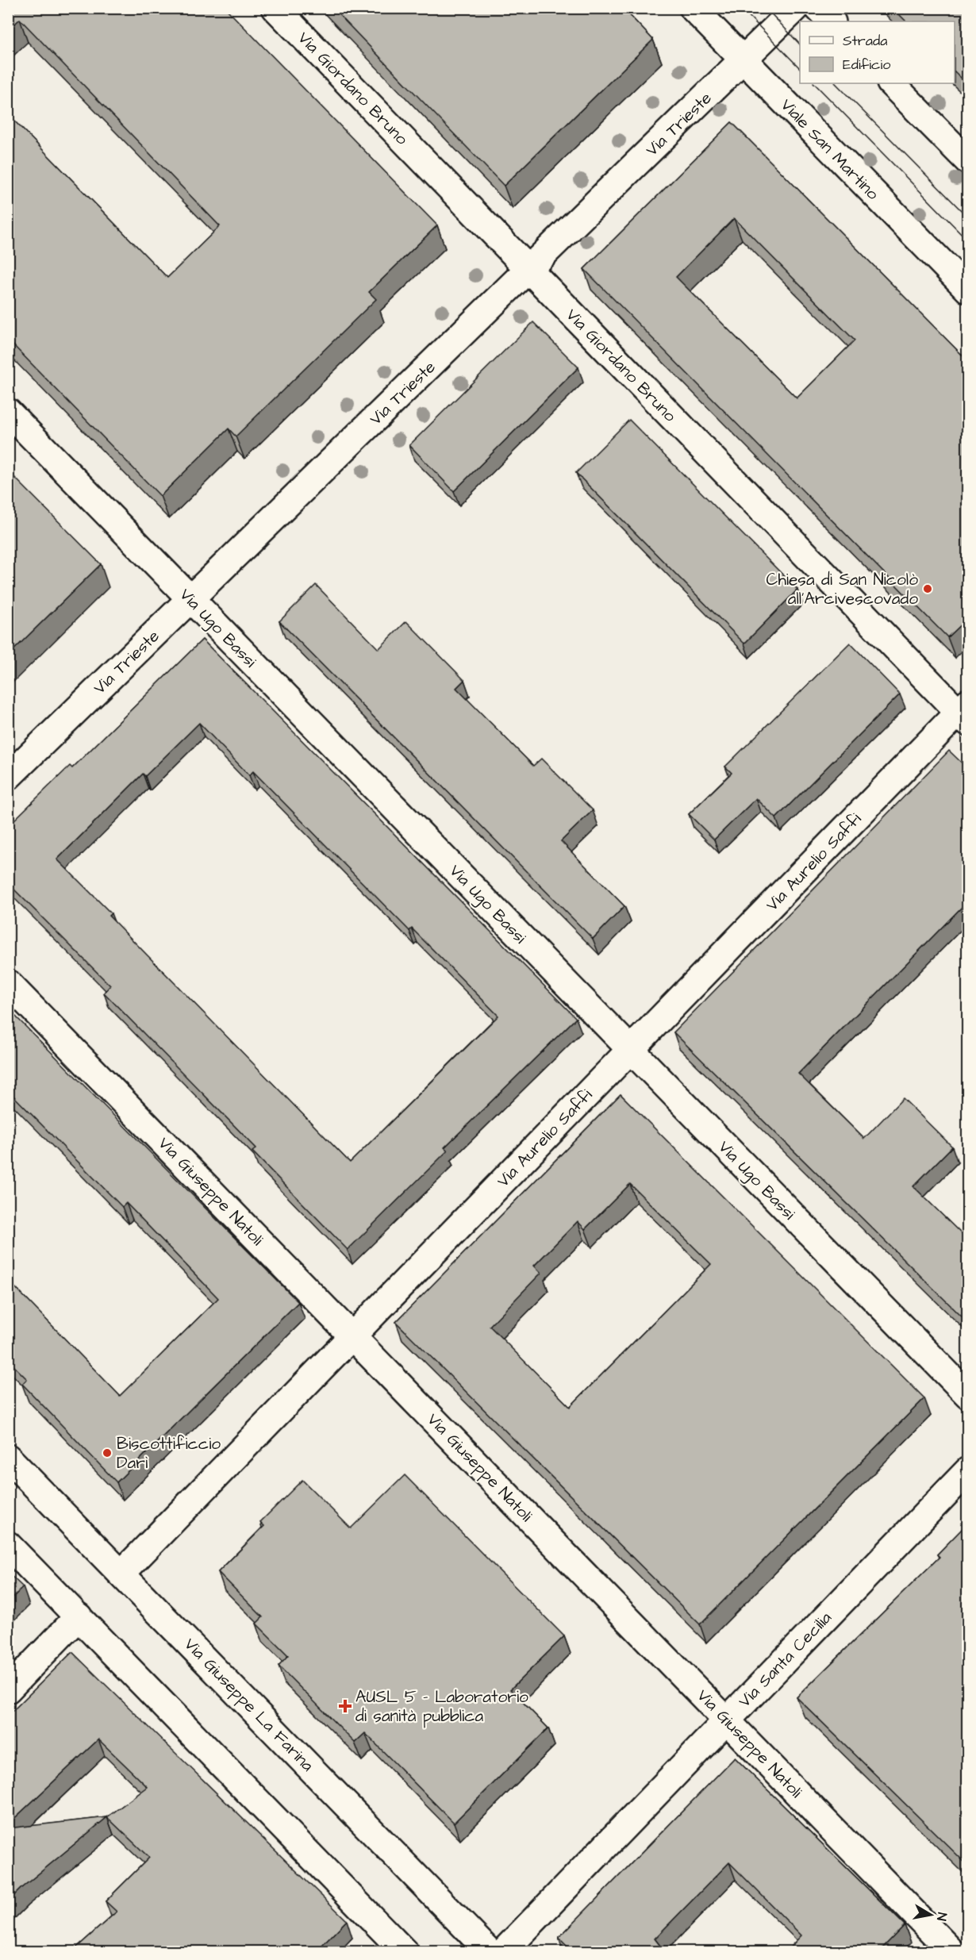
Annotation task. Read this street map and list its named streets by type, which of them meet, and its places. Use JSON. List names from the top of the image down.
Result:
{
  "streets": {
    "street": [
      "Via Giordano Bruno",
      "Via Trieste",
      "Viale San Martino",
      "Via Ugo Bassi",
      "Via Aurelio Saffi",
      "Via Giuseppe Natoli",
      "Via Santa Cecilia",
      "Via Giuseppe La Farina"
    ]
  },
  "crossings": [
    ["Via Giordano Bruno", "Via Trieste"],
    ["Via Giordano Bruno", "Via Aurelio Saffi"],
    ["Via Trieste", "Viale San Martino"],
    ["Via Trieste", "Via Ugo Bassi"],
    ["Via Ugo Bassi", "Via Aurelio Saffi"],
    ["Via Aurelio Saffi", "Via Giuseppe Natoli"],
    ["Via Aurelio Saffi", "Via Giuseppe La Farina"],
    ["Via Giuseppe Natoli", "Via Santa Cecilia"]
  ],
  "places": {
    "other": ["Chiesa di San Nicolò all'Arcivescovado", "Biscottificcio Darì"],
    "health": ["AUSL 5 - Laboratorio di sanità pubblica"]
  },
  "legend": ["Strada", "Edificio"],
  "north": "right"
}
